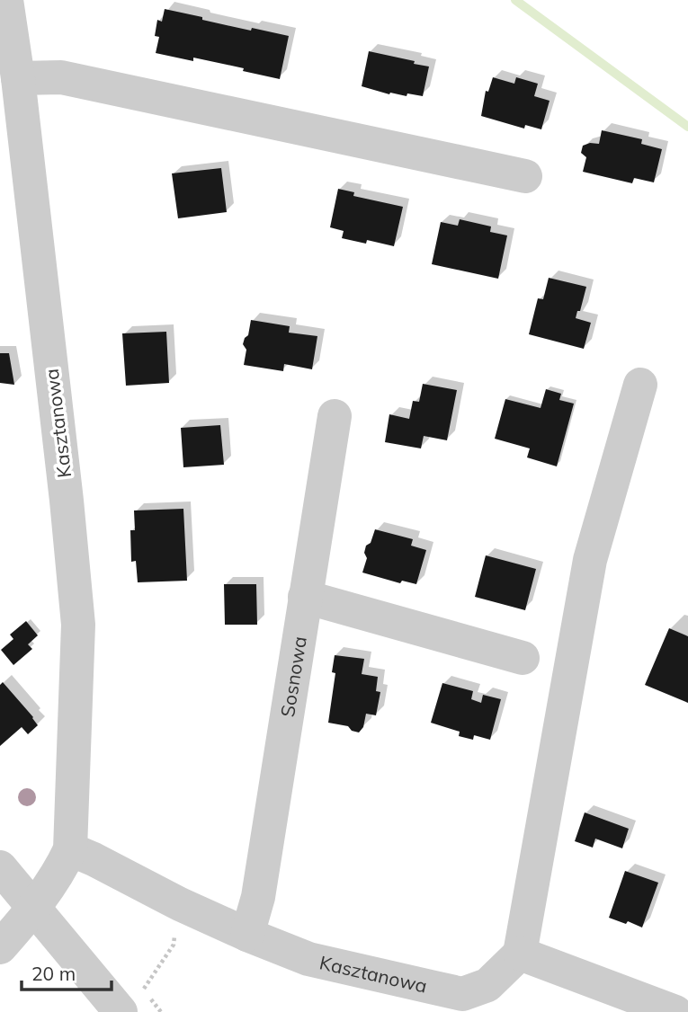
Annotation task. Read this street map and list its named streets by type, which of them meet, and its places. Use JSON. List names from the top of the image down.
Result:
{
  "streets": {
    "street": ["Kasztanowa", "Sosnowa"]
  },
  "crossings": [
    ["Kasztanowa", "Sosnowa"]
  ],
  "scale_bar": "20 m"
}
